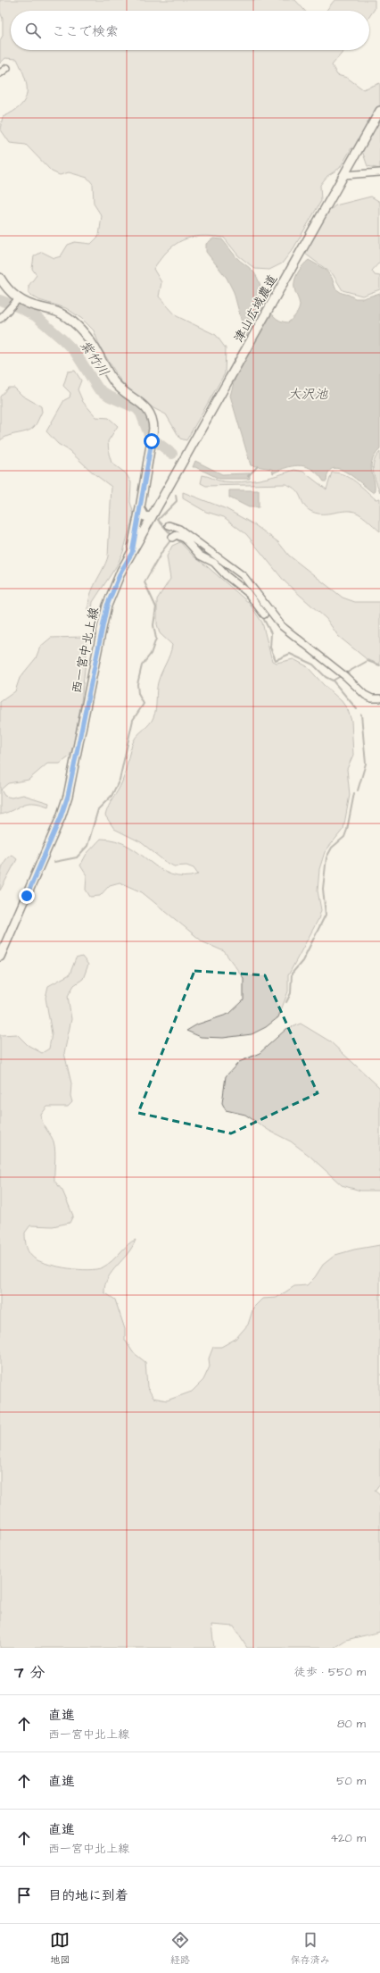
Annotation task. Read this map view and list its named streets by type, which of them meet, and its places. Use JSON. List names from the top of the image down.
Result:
{
  "streets": {
    "main road": ["津山広域農道", "西一宮中北上線"]
  },
  "crossings": [
    ["津山広域農道", "西一宮中北上線"]
  ],
  "water": ["紫竹川", "大沢池"],
  "page": {
    "search": "ここで検索",
    "heading": ["7 分", "徒歩 · 550 m"],
    "list": [
      ["直進", "西一宮中北上線", "80 m"],
      ["直進", "50 m"],
      ["直進", "西一宮中北上線", "420 m"],
      "目的地に到着"
    ],
    "nav": ["地図", "経路", "保存済み"]
  }
}
